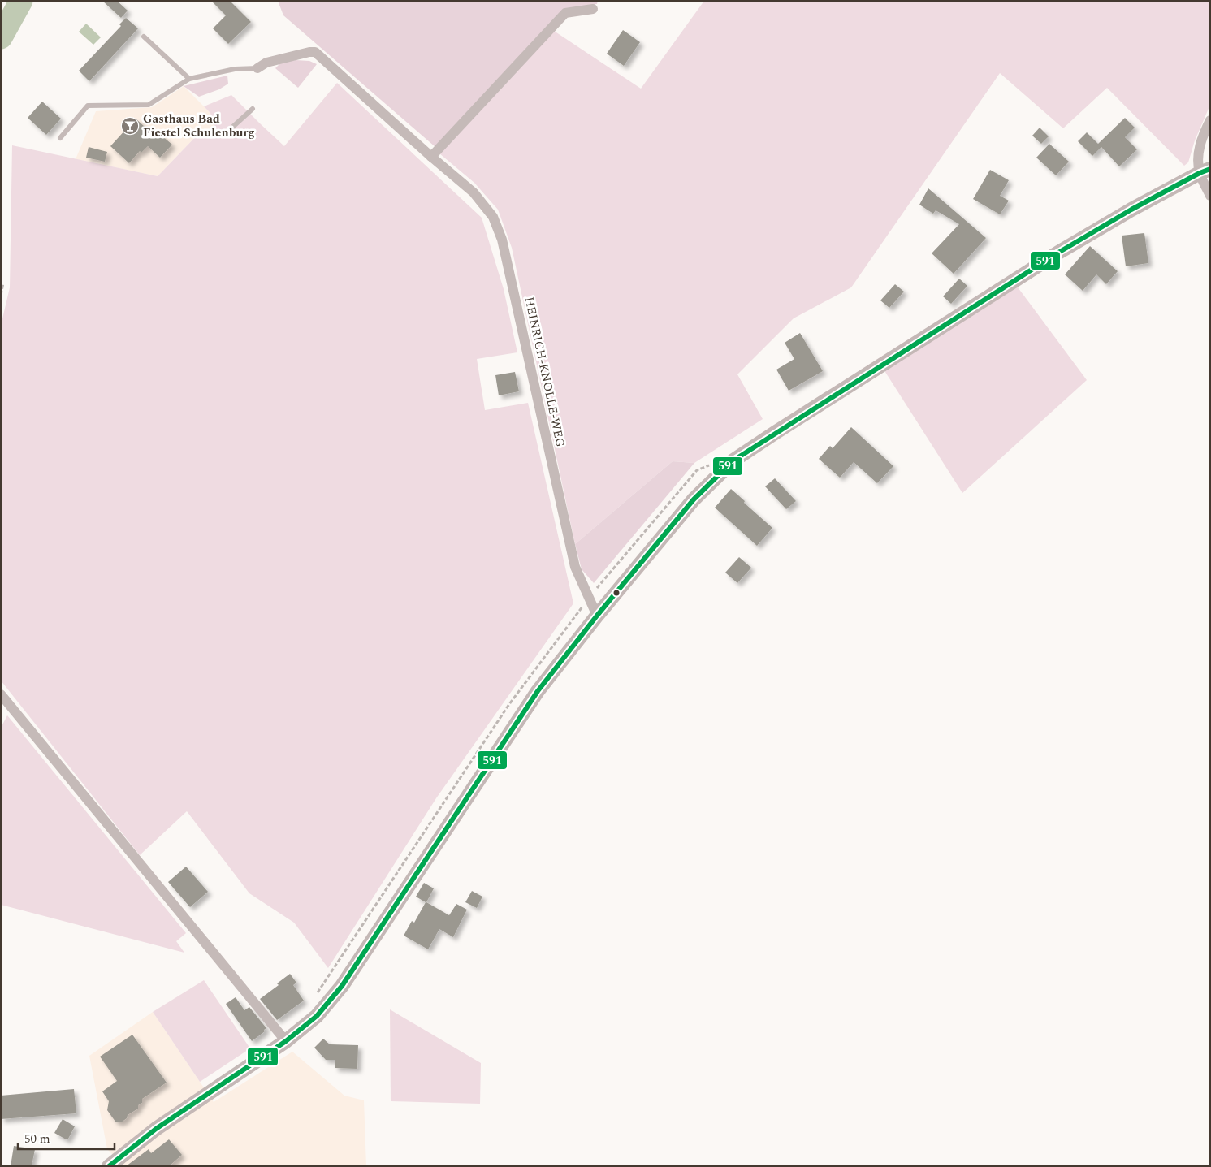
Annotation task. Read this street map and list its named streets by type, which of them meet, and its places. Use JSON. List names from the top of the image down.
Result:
{
  "streets": {
    "street": ["HEINRICH-KNOLLE-WEG"]
  },
  "places": {
    "bar": ["Gasthaus Bad Fiestel Schulenburg"]
  },
  "lines": ["transit line 591"],
  "scale_bar": "50 m"
}
